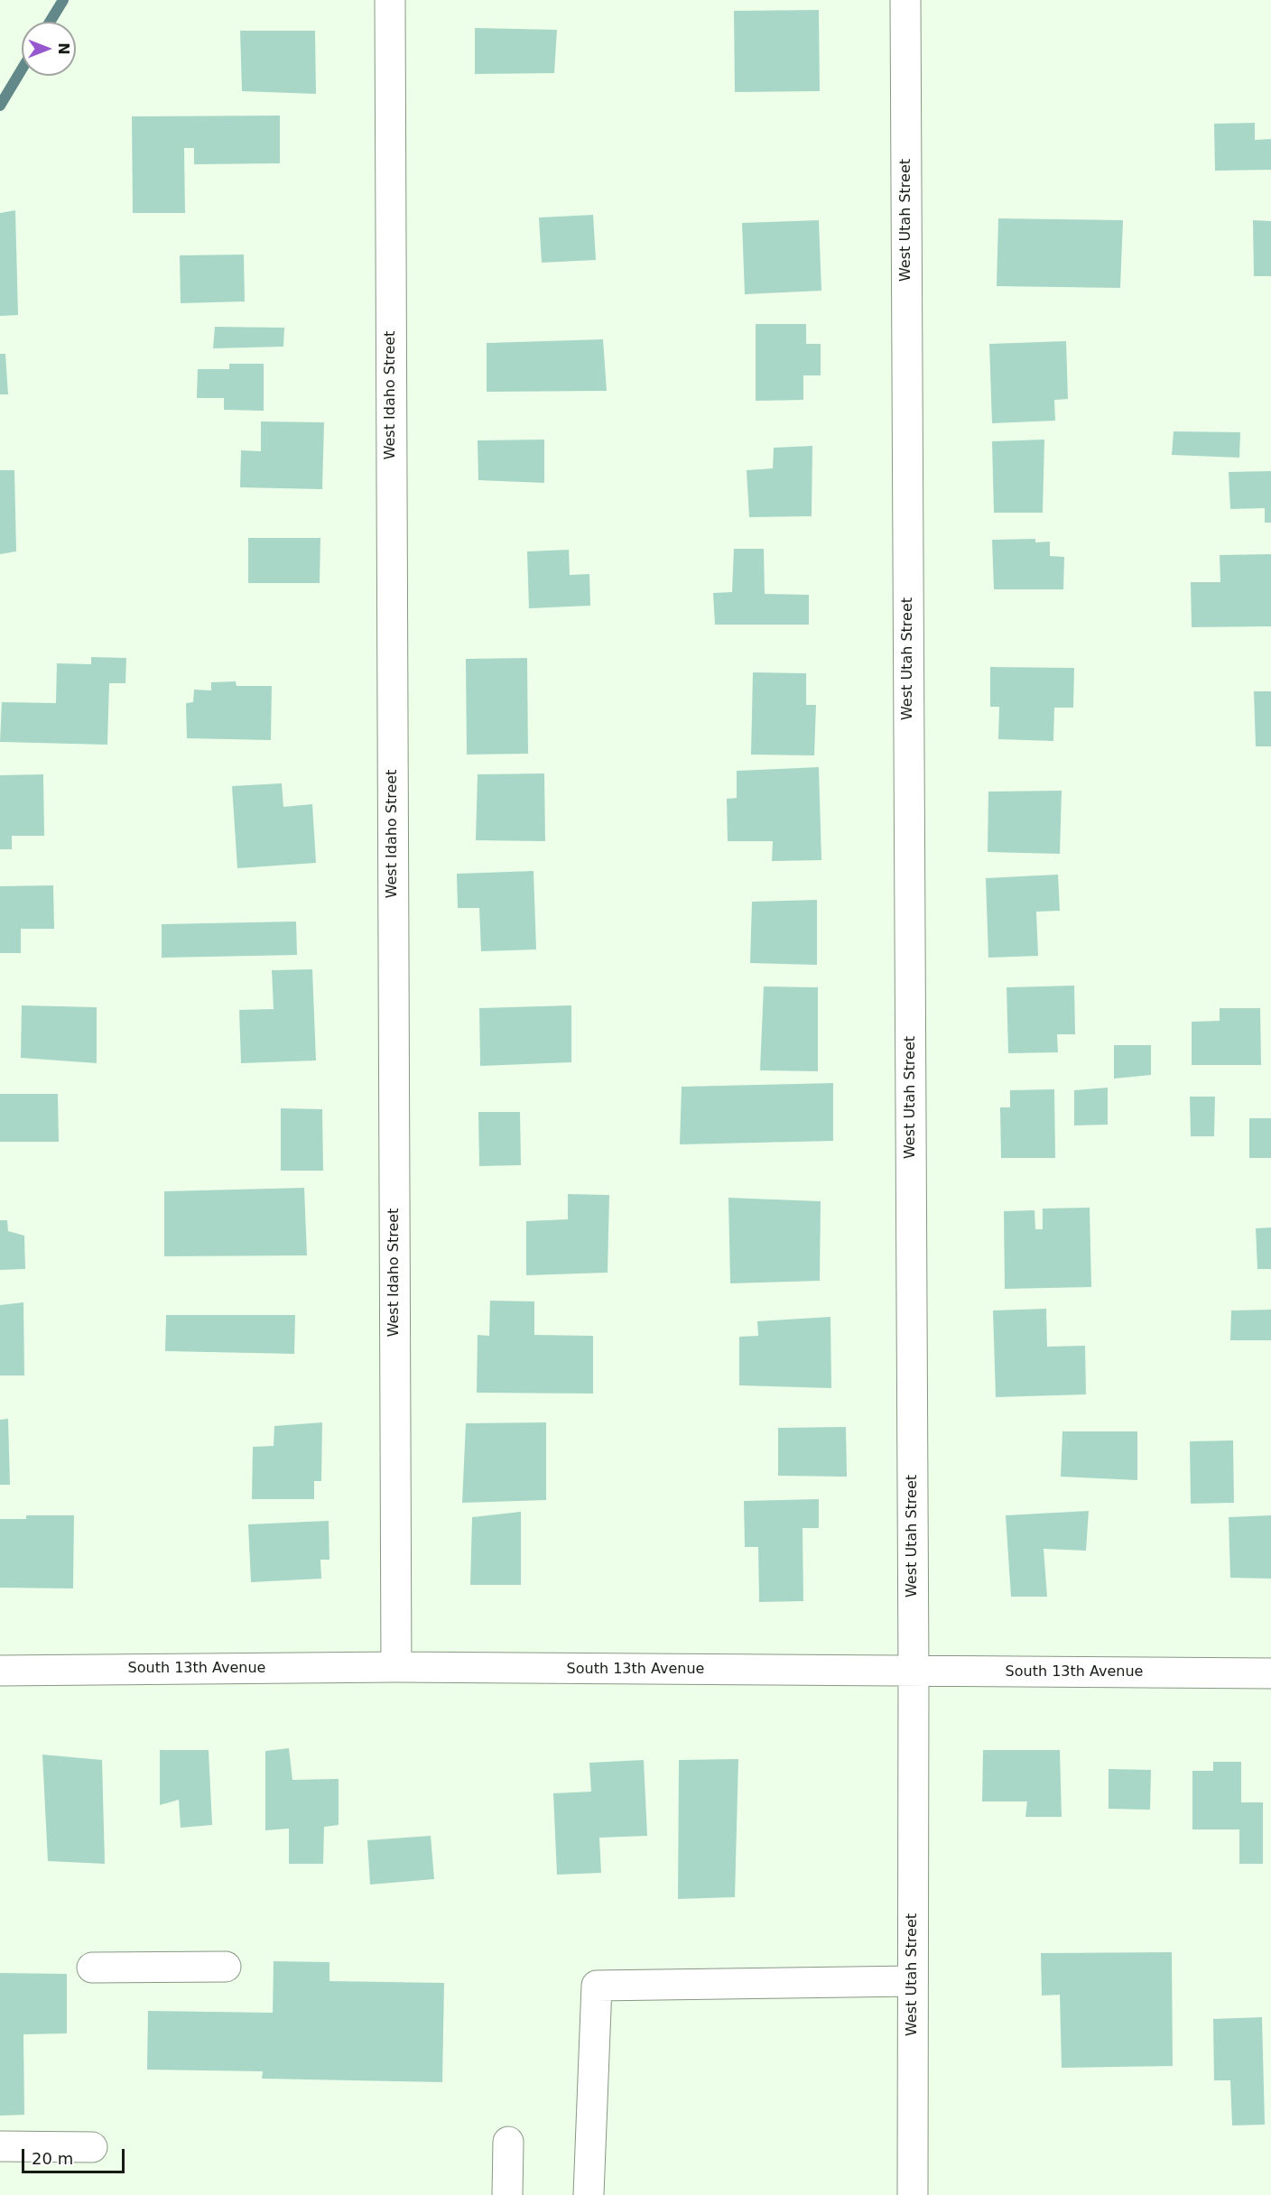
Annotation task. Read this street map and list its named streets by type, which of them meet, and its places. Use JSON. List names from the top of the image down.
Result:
{
  "streets": {
    "street": ["West Utah Street", "West Idaho Street", "South 13th Avenue"]
  },
  "crossings": [
    ["West Utah Street", "South 13th Avenue"],
    ["West Idaho Street", "South 13th Avenue"]
  ],
  "scale_bar": "20 m",
  "north": "right"
}
